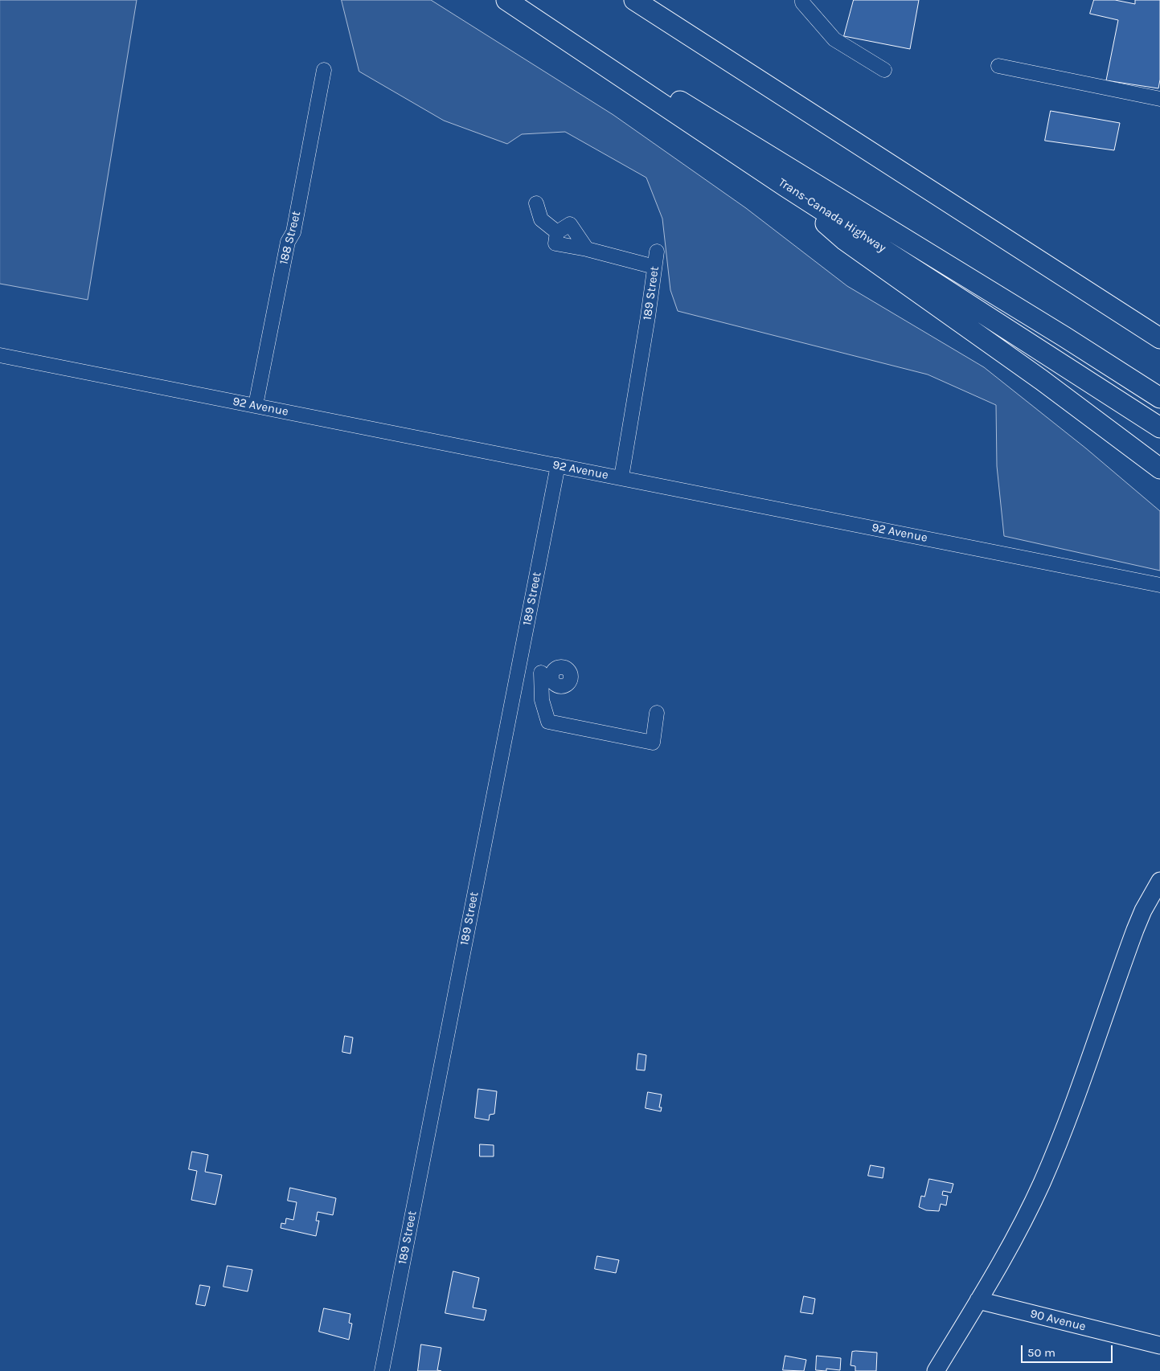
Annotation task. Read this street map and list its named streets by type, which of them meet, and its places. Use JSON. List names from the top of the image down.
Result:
{
  "streets": {
    "highway": ["Trans-Canada Highway"],
    "main road": ["90 Avenue"],
    "street": ["188 Street", "189 Street", "92 Avenue"]
  },
  "crossings": [
    ["188 Street", "92 Avenue"],
    ["189 Street", "92 Avenue"]
  ],
  "scale_bar": "50 m"
}
